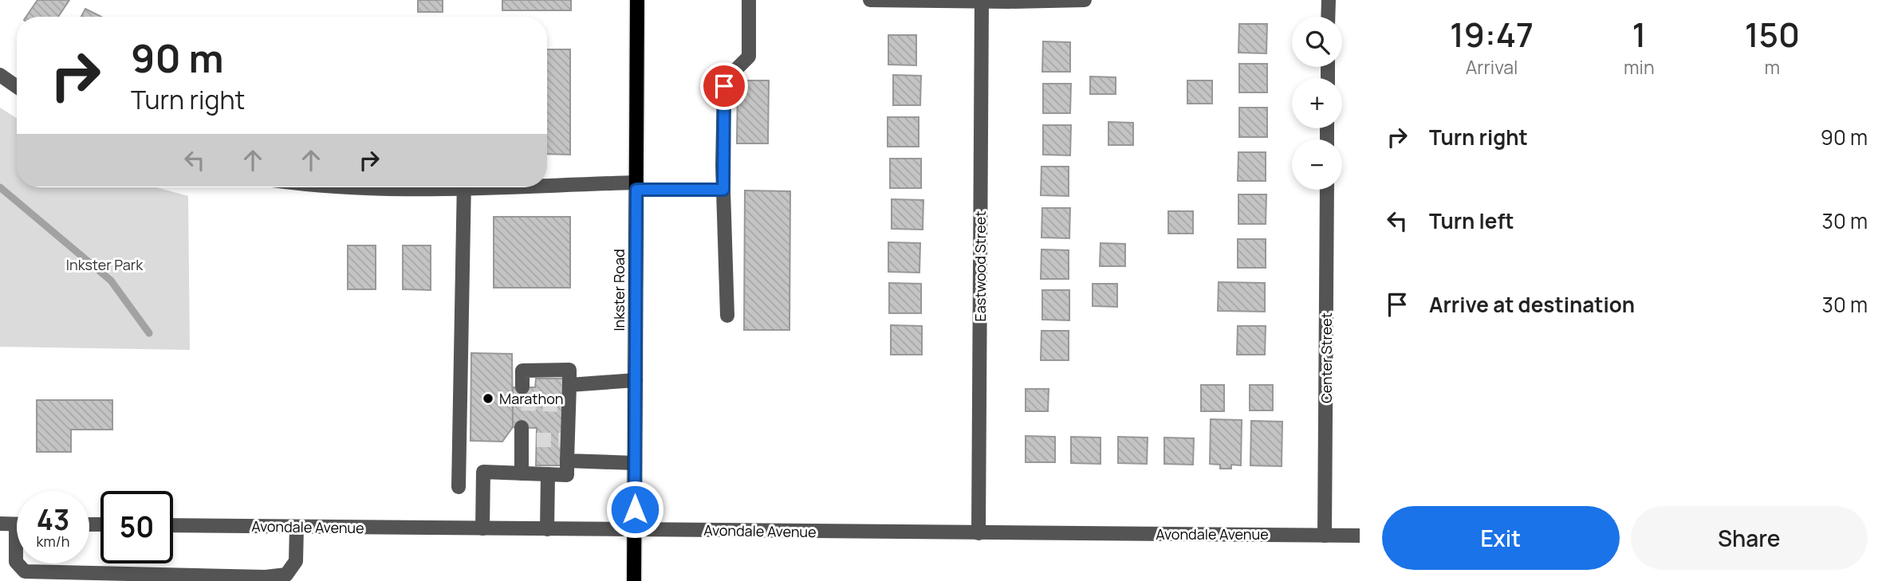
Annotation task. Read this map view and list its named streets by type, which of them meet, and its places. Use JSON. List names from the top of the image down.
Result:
{
  "streets": {
    "main road": ["Inkster Road"],
    "street": ["Eastwood Street", "Center Street", "Avondale Avenue"]
  },
  "crossings": [
    ["Eastwood Street", "Avondale Avenue"],
    ["Inkster Road", "Avondale Avenue"],
    ["Center Street", "Avondale Avenue"]
  ],
  "parks": ["Inkster Park"],
  "places": ["Marathon"],
  "page": {
    "eta": [
      "19:47",
      "Arrival",
      "1",
      "min",
      "150",
      "m"
    ],
    "map_buttons": ["+", "−"],
    "turn": ["90 m", "Turn right"],
    "list": [
      {
        "name": "Turn right",
        "value": "90 m"
      },
      {
        "name": "Turn left",
        "value": "30 m"
      },
      {
        "name": "Arrive at destination",
        "value": "30 m"
      }
    ],
    "speed": "43 km/h",
    "limit": "50",
    "buttons": ["Exit", "Share"]
  }
}
